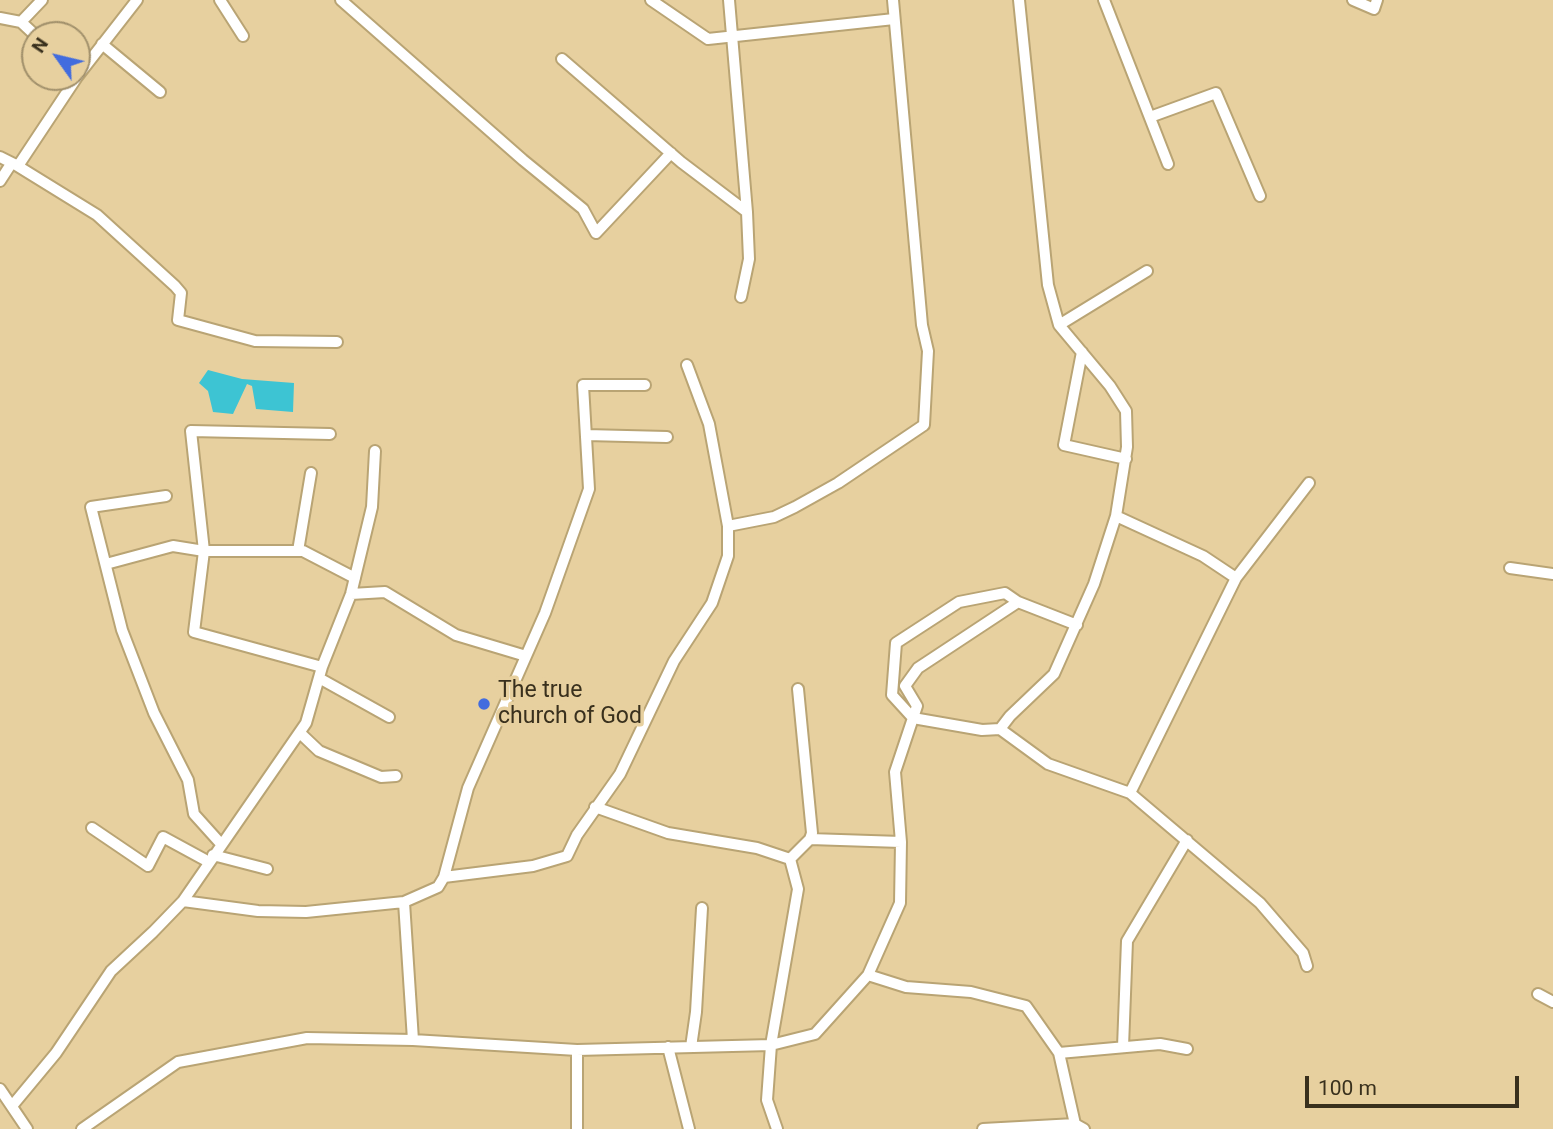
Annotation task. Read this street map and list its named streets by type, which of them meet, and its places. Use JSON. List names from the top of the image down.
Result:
{
  "places": ["The true church of God"],
  "scale_bar": "100 m",
  "north": "top left"
}
